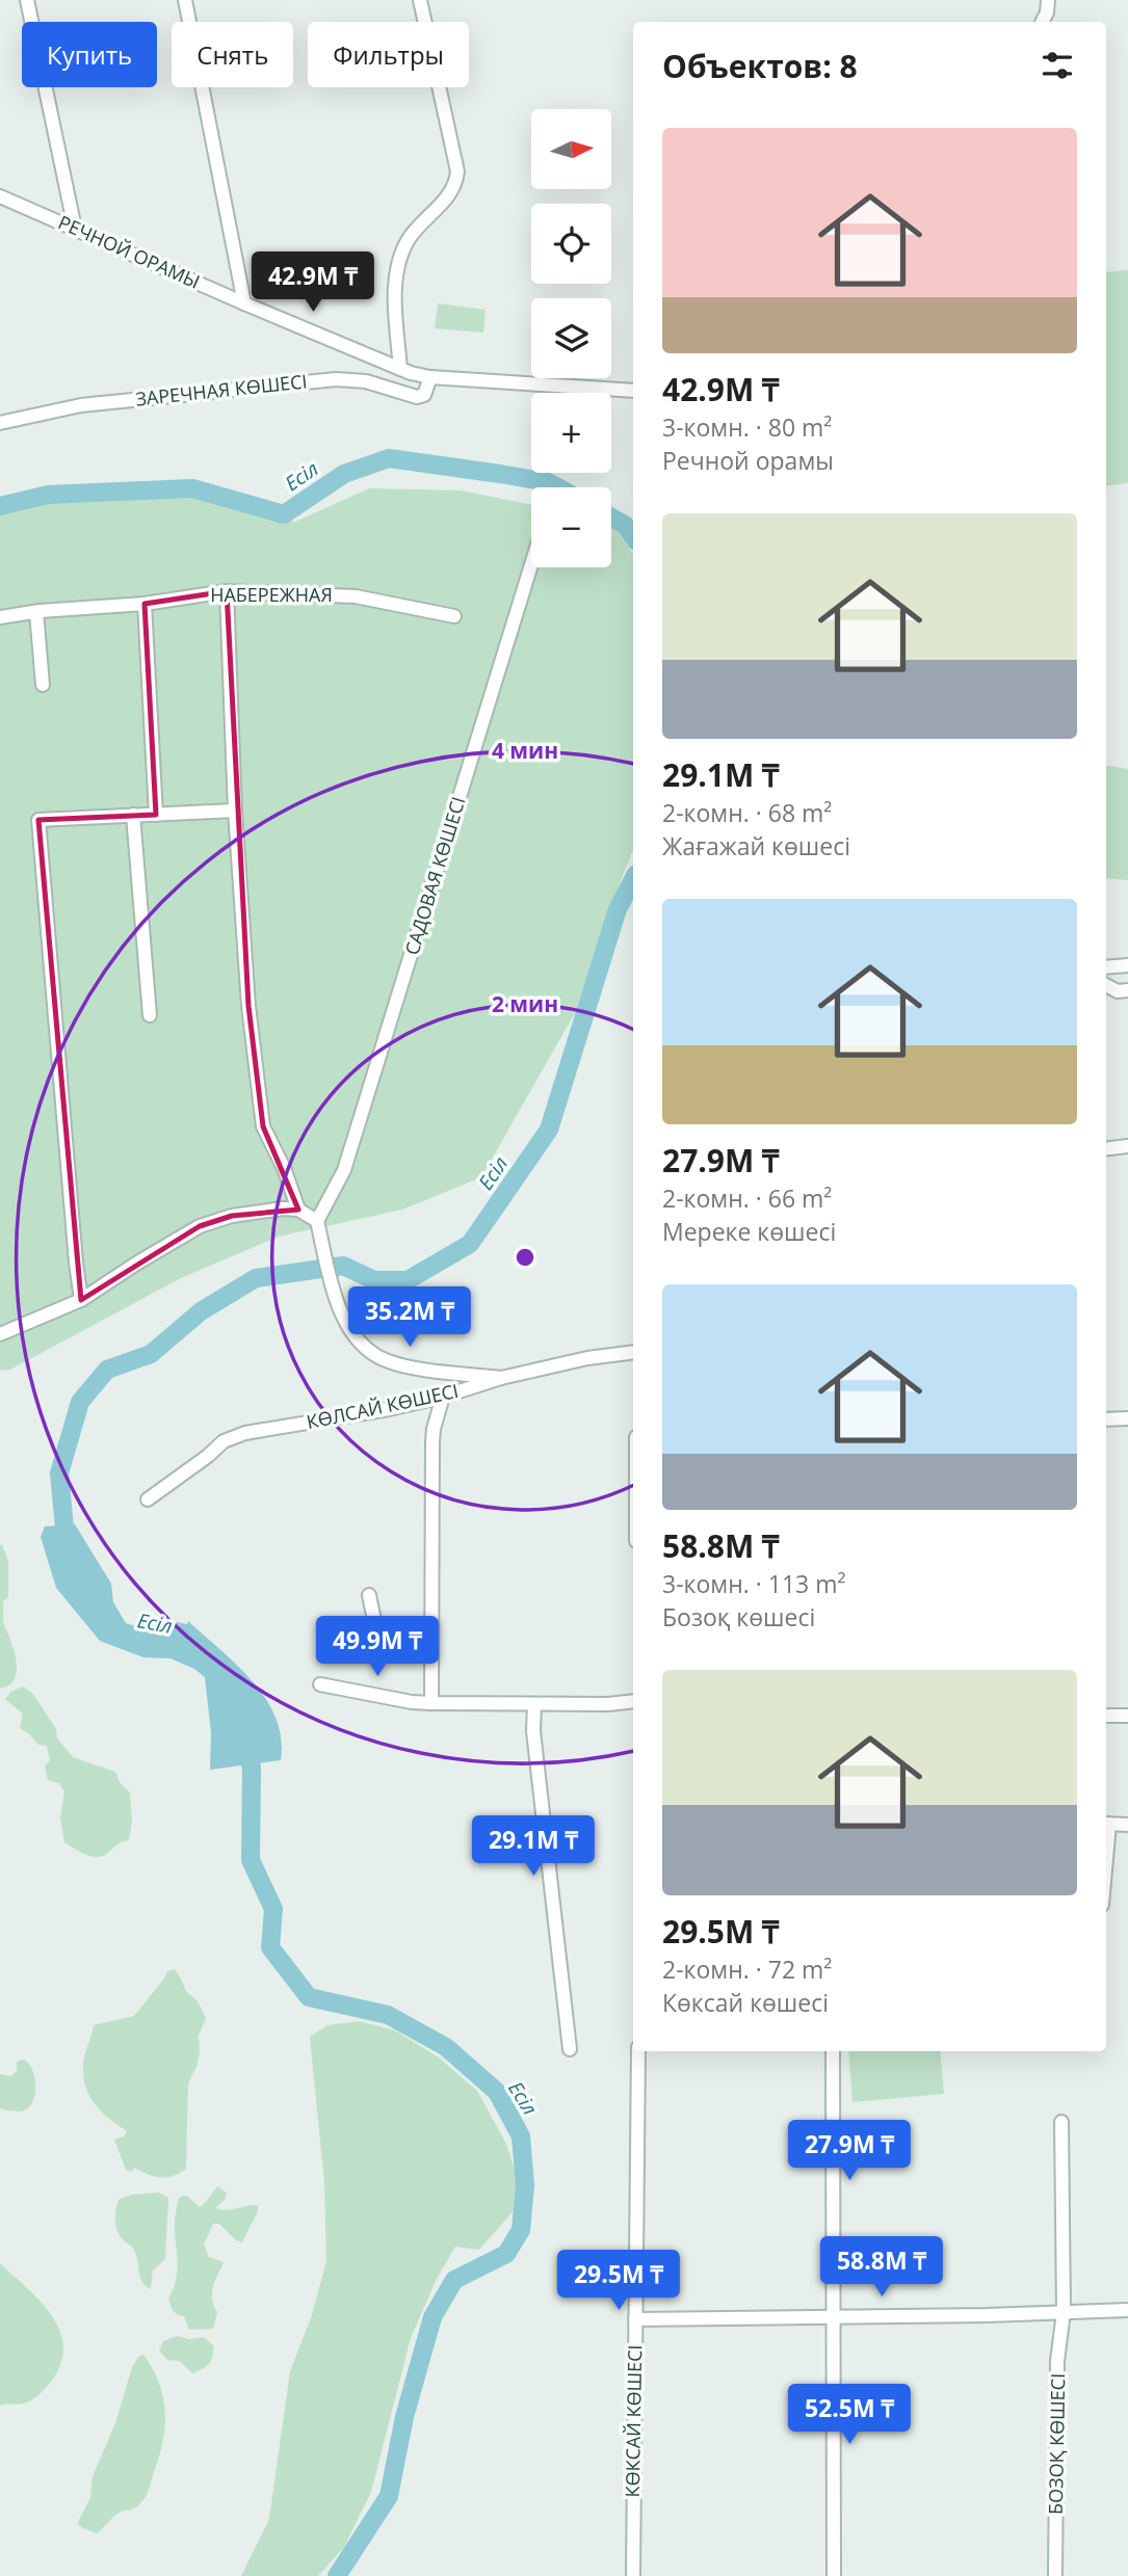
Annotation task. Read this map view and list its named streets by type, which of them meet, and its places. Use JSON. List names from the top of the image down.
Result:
{
  "streets": {
    "street": [
      "РЕЧНОЙ ОРАМЫ",
      "ЗАРЕЧНАЯ КӨШЕСІ",
      "НАБЕРЕЖНАЯ",
      "САДОВАЯ КӨШЕСІ",
      "КӨЛСАЙ КӨШЕСІ",
      "КӨКСАЙ КӨШЕСІ",
      "БОЗОҚ КӨШЕСІ"
    ]
  },
  "crossings": [
    ["РЕЧНОЙ ОРАМЫ", "ЗАРЕЧНАЯ КӨШЕСІ"]
  ],
  "water": ["Есіл"],
  "north": "right",
  "page": {
    "chip": ["Купить", "Снять", "Фильтры"],
    "heading": "Объектов: 8",
    "map_buttons": ["+", "−"],
    "list": [
      {
        "name": "42.9M ₸",
        "note": "3-комн. · 80 m² · Речной орамы"
      },
      {
        "name": "29.1M ₸",
        "note": "2-комн. · 68 m² · Жағажай көшесі"
      },
      {
        "name": "27.9M ₸",
        "note": "2-комн. · 66 m² · Мереке көшесі"
      },
      {
        "name": "58.8M ₸",
        "note": "3-комн. · 113 m² · Бозоқ көшесі"
      },
      {
        "name": "29.5M ₸",
        "note": "2-комн. · 72 m² · Көксай көшесі"
      }
    ],
    "price": [
      "42.9M ₸",
      "35.2M ₸",
      "49.9M ₸",
      "29.1M ₸",
      "27.9M ₸",
      "58.8M ₸",
      "29.5M ₸",
      "52.5M ₸"
    ]
  },
  "rings": ["4 мин", "2 мин"]
}
